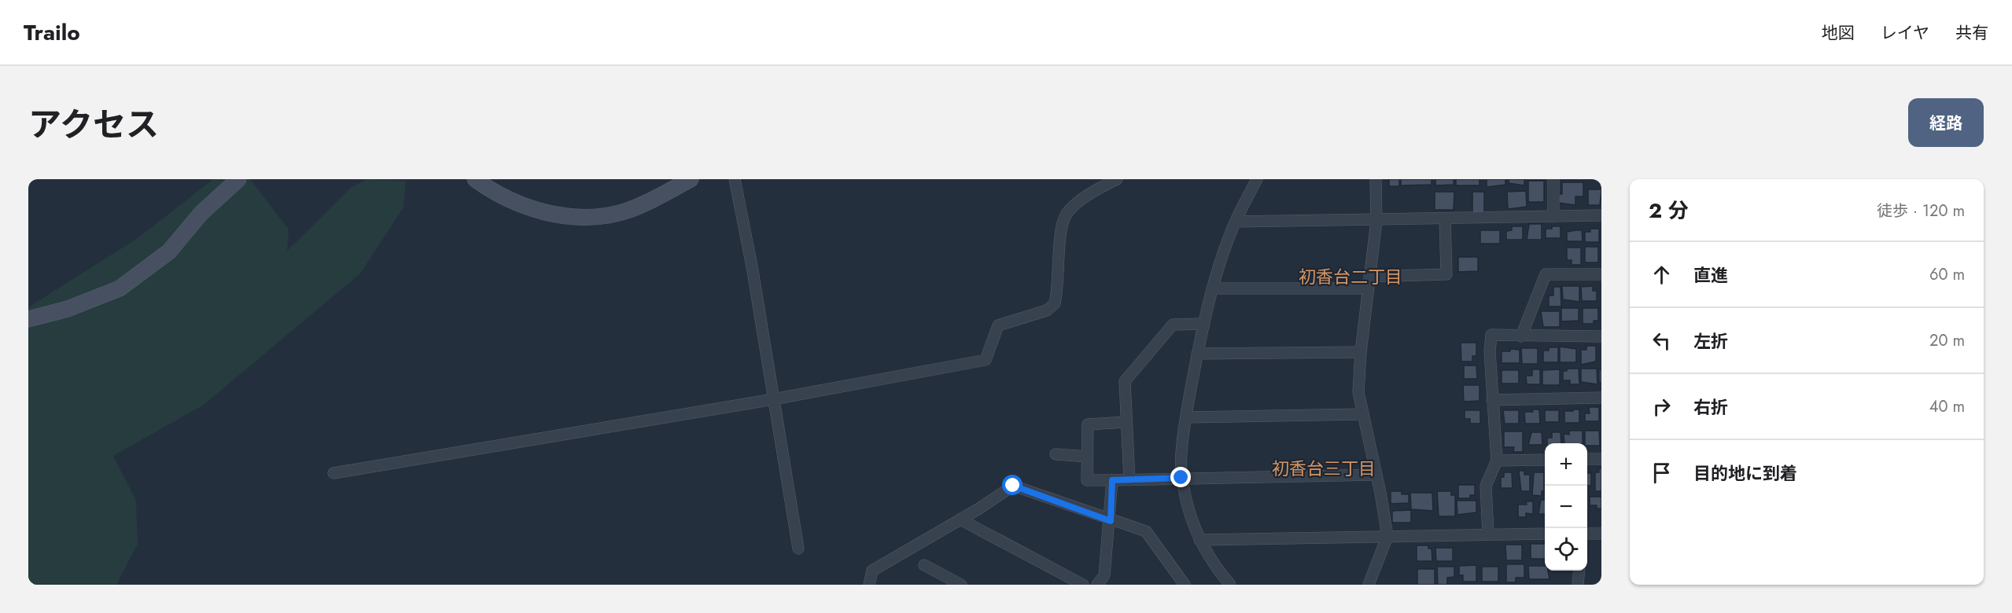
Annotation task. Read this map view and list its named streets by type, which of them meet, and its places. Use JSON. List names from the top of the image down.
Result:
{
  "districts": ["初香台二丁目", "初香台三丁目"],
  "page": {
    "header": "Trailo",
    "nav": ["地図", "レイヤ", "共有"],
    "title": "アクセス",
    "buttons": "経路",
    "heading": ["2 分", "徒歩 · 120 m"],
    "list": [
      ["直進", "60 m"],
      ["左折", "20 m"],
      ["右折", "40 m"],
      "目的地に到着"
    ],
    "map_buttons": ["+", "−"]
  }
}
